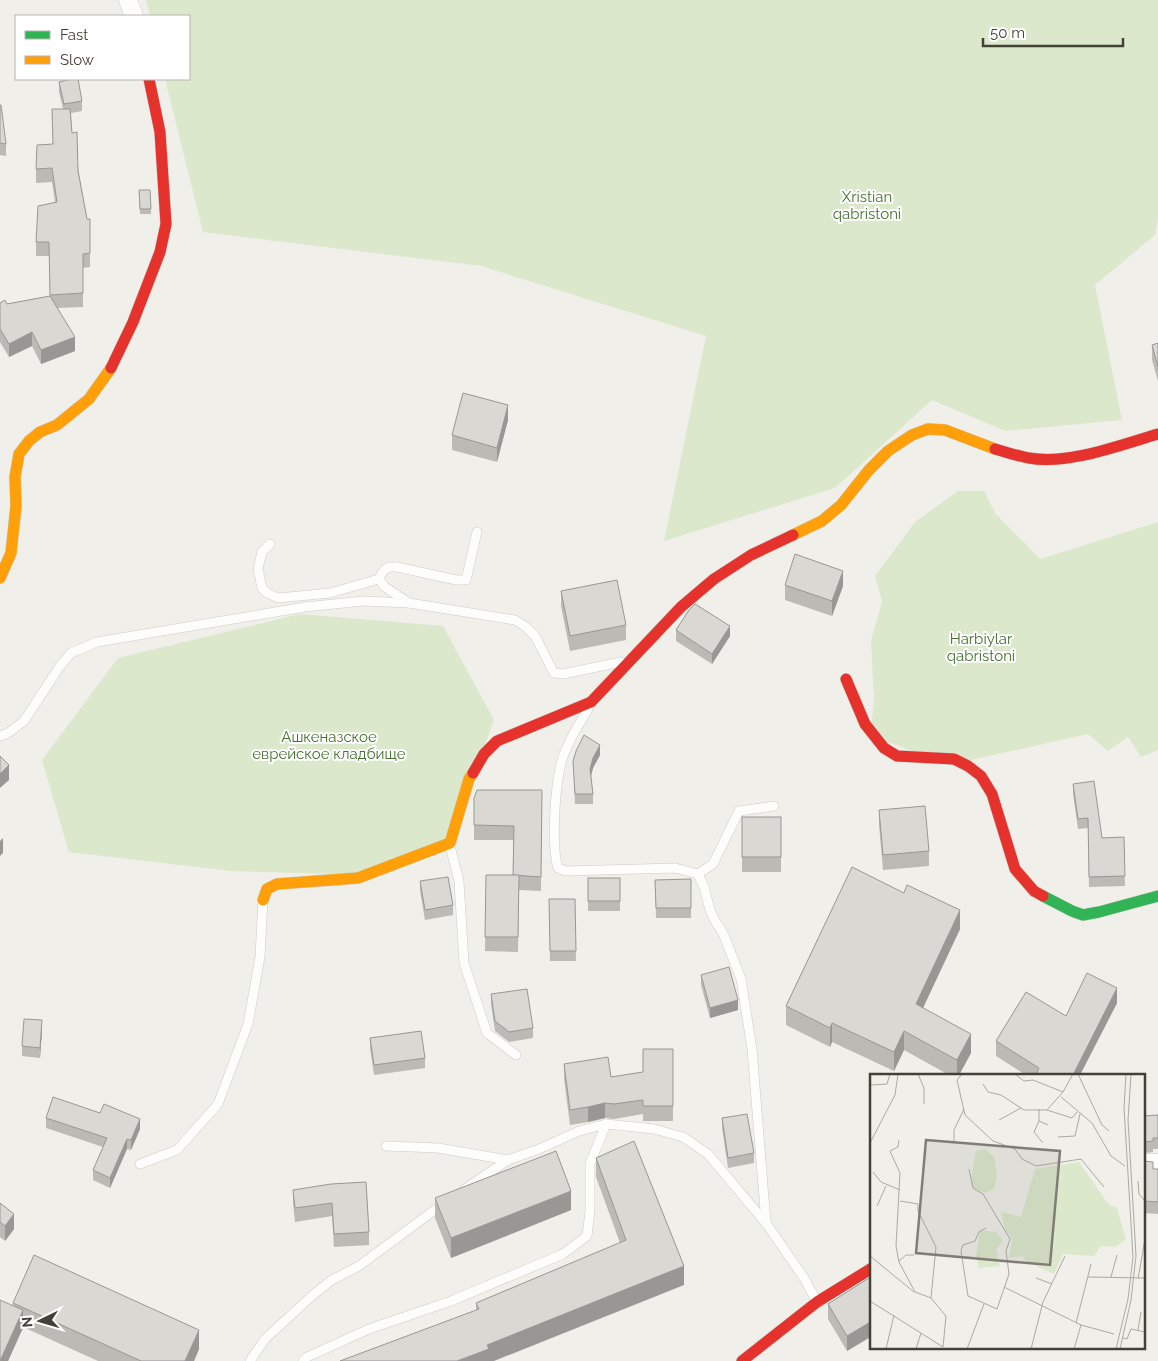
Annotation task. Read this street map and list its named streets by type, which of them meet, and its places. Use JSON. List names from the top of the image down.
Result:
{
  "parks": ["Xristian qabristoni", "Harbiylar qabristoni", "Ашкеназское еврейское кладбище"],
  "legend": ["Fast", "Slow"],
  "scale_bar": "50 m",
  "north": "left"
}
